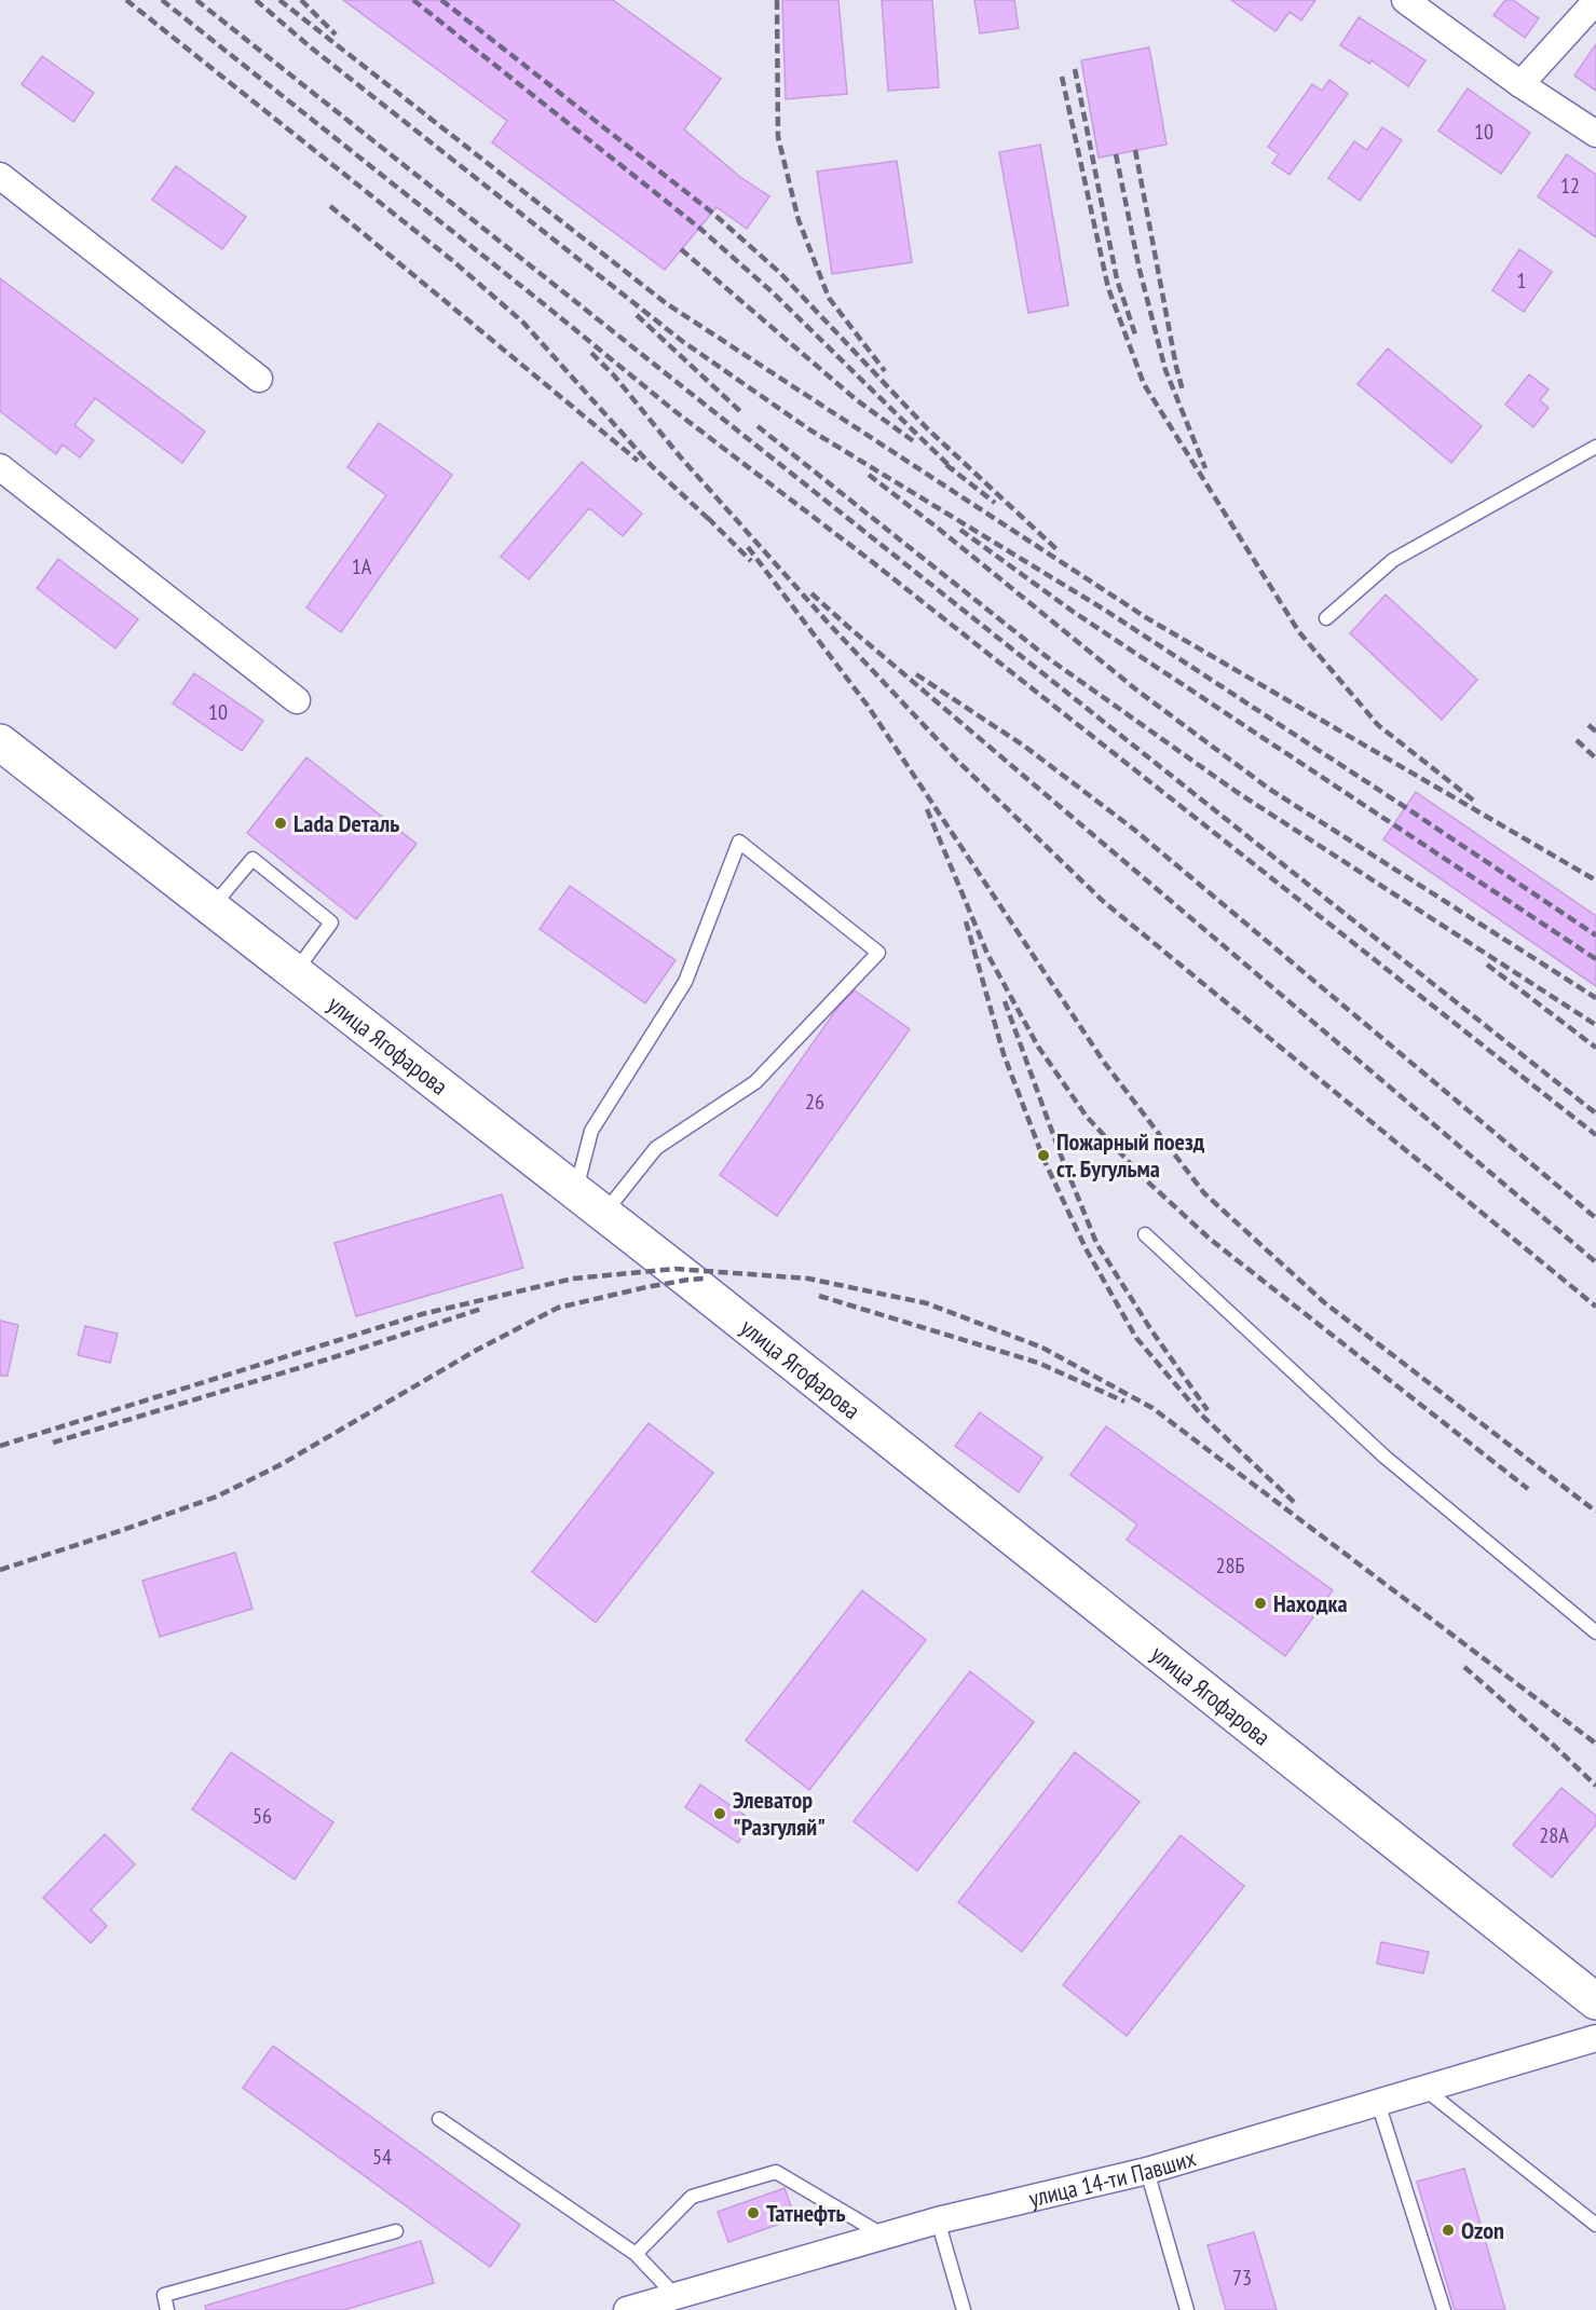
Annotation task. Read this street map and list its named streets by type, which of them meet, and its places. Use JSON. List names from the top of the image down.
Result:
{
  "streets": {
    "main road": ["улица Ягофарова"],
    "street": ["улица 14-ти Павших"]
  },
  "places": [
    "Lada Dеталь",
    "Пожарный поезд ст. Бугульма",
    "Находка",
    "Элеватор \"Разгуляй\"",
    "Татнефть",
    "Ozon"
  ],
  "house_numbers": [
    "10",
    "12",
    "1",
    "1А",
    "10",
    "26",
    "28Б",
    "56",
    "28А",
    "54",
    "73"
  ]
}
